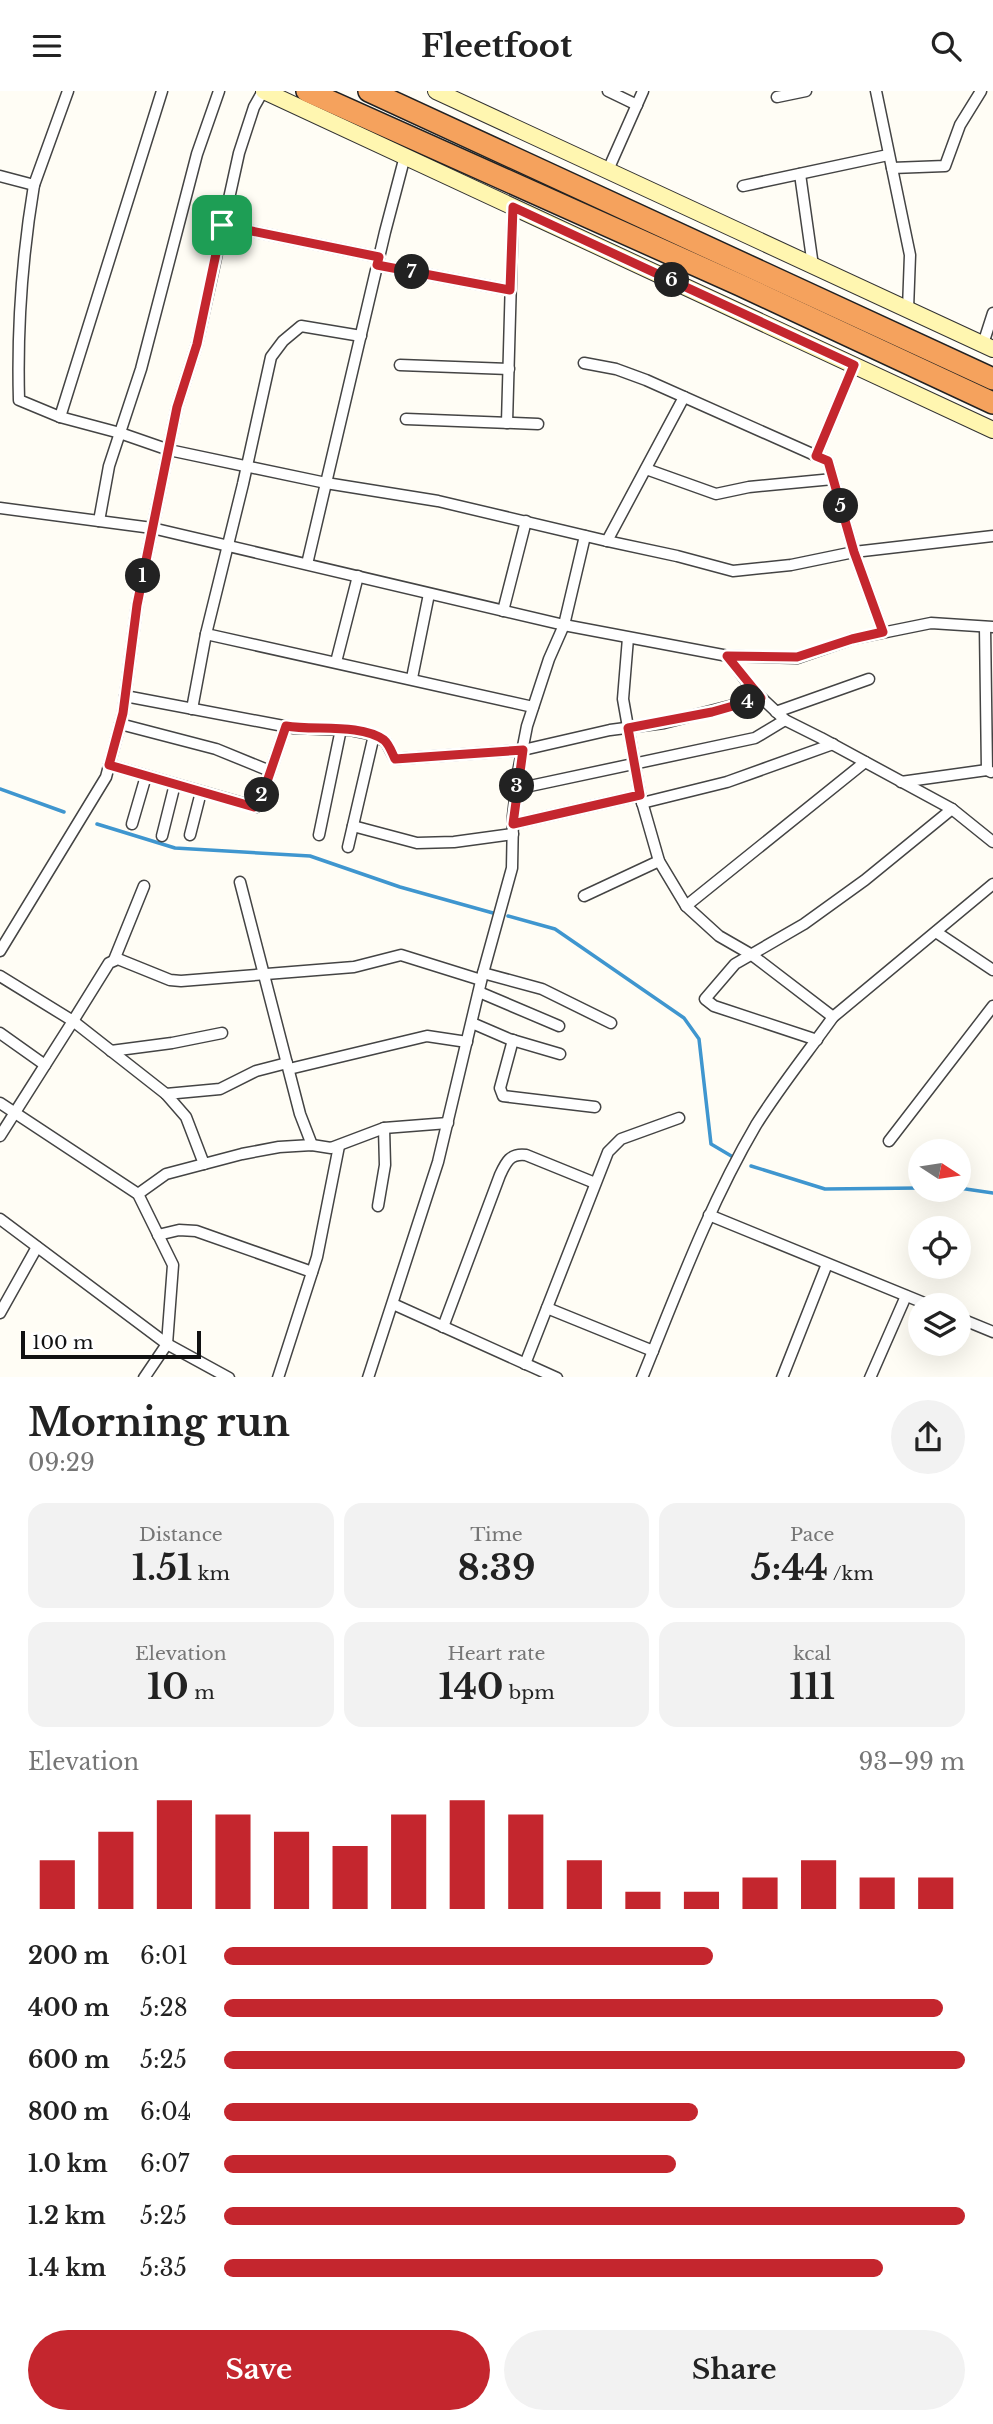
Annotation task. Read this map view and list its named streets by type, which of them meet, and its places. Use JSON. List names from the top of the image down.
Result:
{
  "scale_bar": "100 m",
  "north": "right",
  "page": {
    "header": "Fleetfoot",
    "pins": [
      "7",
      "6",
      "5",
      "1",
      "4",
      "3",
      "2"
    ],
    "scale": "100 m",
    "heading": ["Morning run", "09:29"],
    "stats": [
      ["Distance", "1.51 km"],
      ["Time", "8:39"],
      ["Pace", "5:44 /km"],
      ["Elevation", "10 m"],
      ["Heart rate", "140 bpm"],
      ["kcal", "111"]
    ],
    "chart": ["Elevation", "93–99 m"],
    "list": [
      {
        "name": "200 m",
        "note": "6:01"
      },
      {
        "name": "400 m",
        "note": "5:28"
      },
      {
        "name": "600 m",
        "note": "5:25"
      },
      {
        "name": "800 m",
        "note": "6:04"
      },
      {
        "name": "1.0 km",
        "note": "6:07"
      },
      {
        "name": "1.2 km",
        "note": "5:25"
      },
      {
        "name": "1.4 km",
        "note": "5:35"
      }
    ],
    "buttons": ["Save", "Share"]
  }
}
